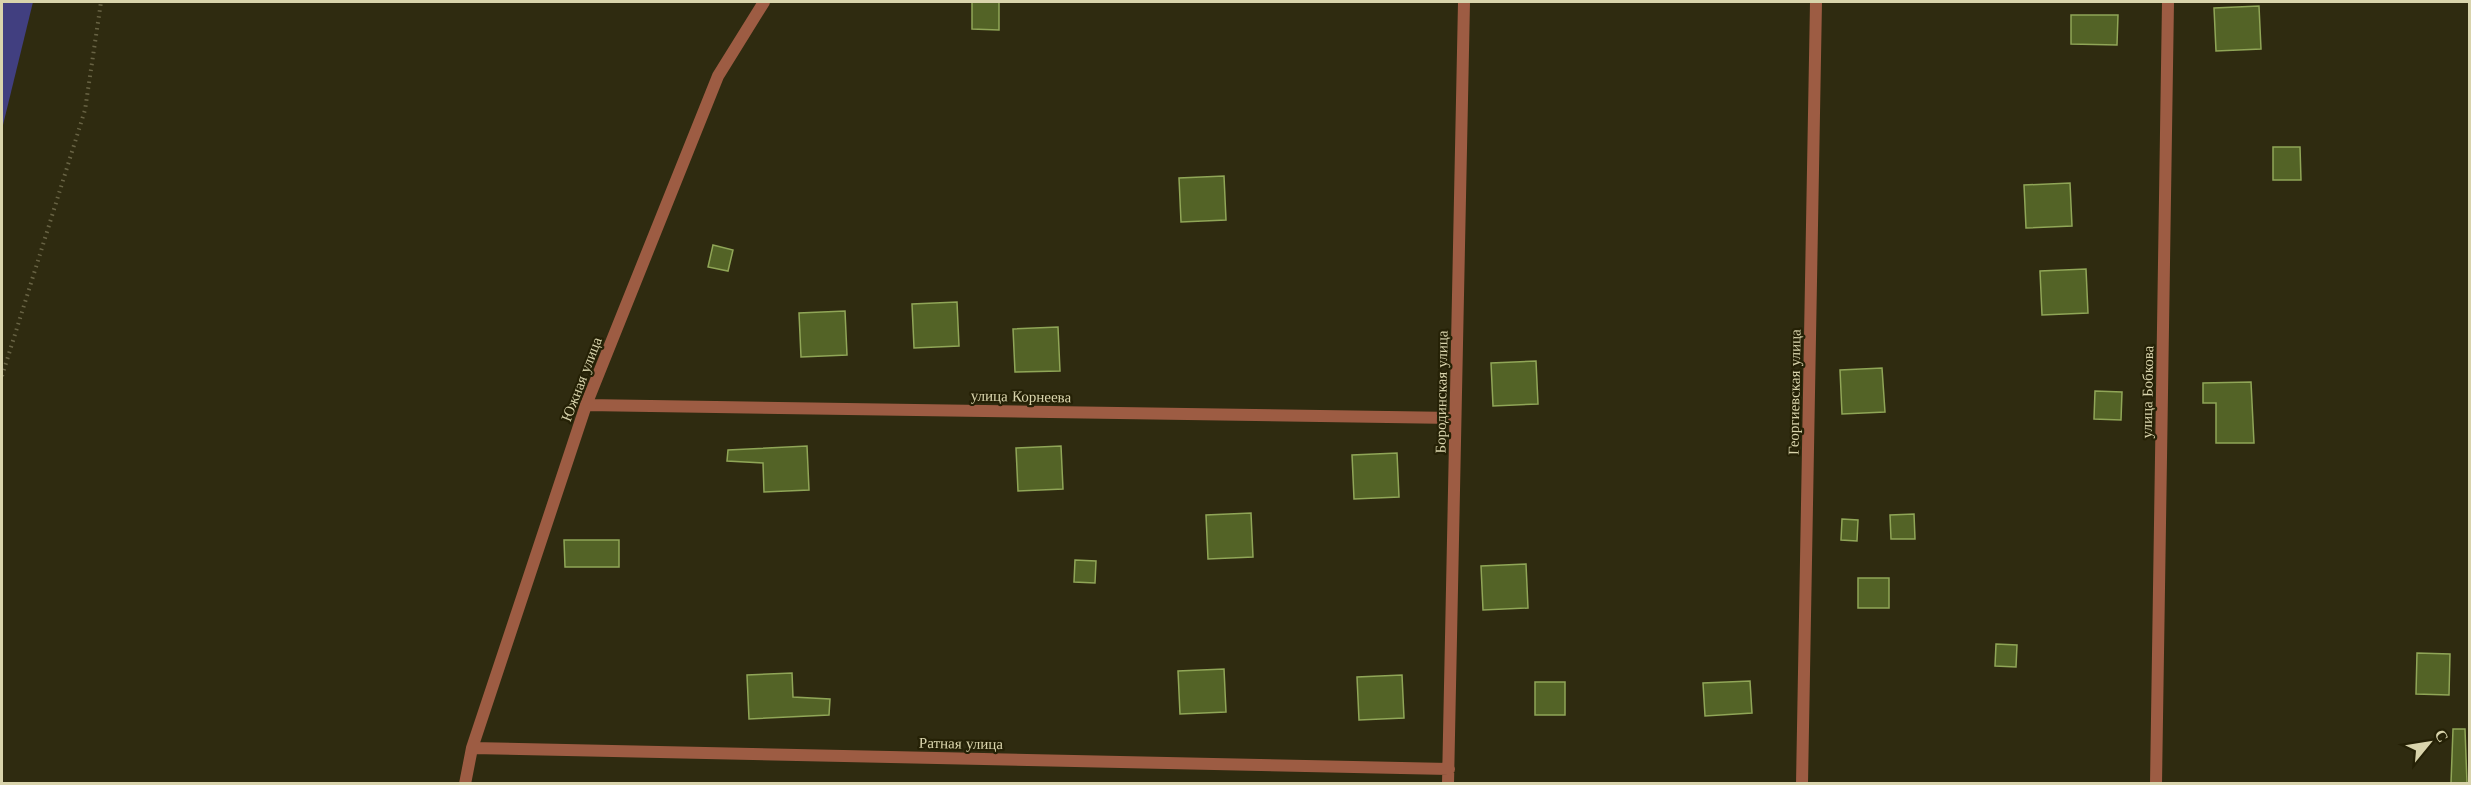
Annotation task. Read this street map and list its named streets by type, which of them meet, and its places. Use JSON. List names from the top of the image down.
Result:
{
  "streets": {
    "street": [
      "Южная улица",
      "Бородинская улица",
      "Георгиевская улица",
      "улица Бобкова",
      "улица Корнеева",
      "Ратная улица"
    ]
  },
  "crossings": [
    ["Южная улица", "улица Корнеева"],
    ["Южная улица", "Ратная улица"],
    ["Бородинская улица", "улица Корнеева"],
    ["Бородинская улица", "Ратная улица"]
  ],
  "north": "top right"
}
